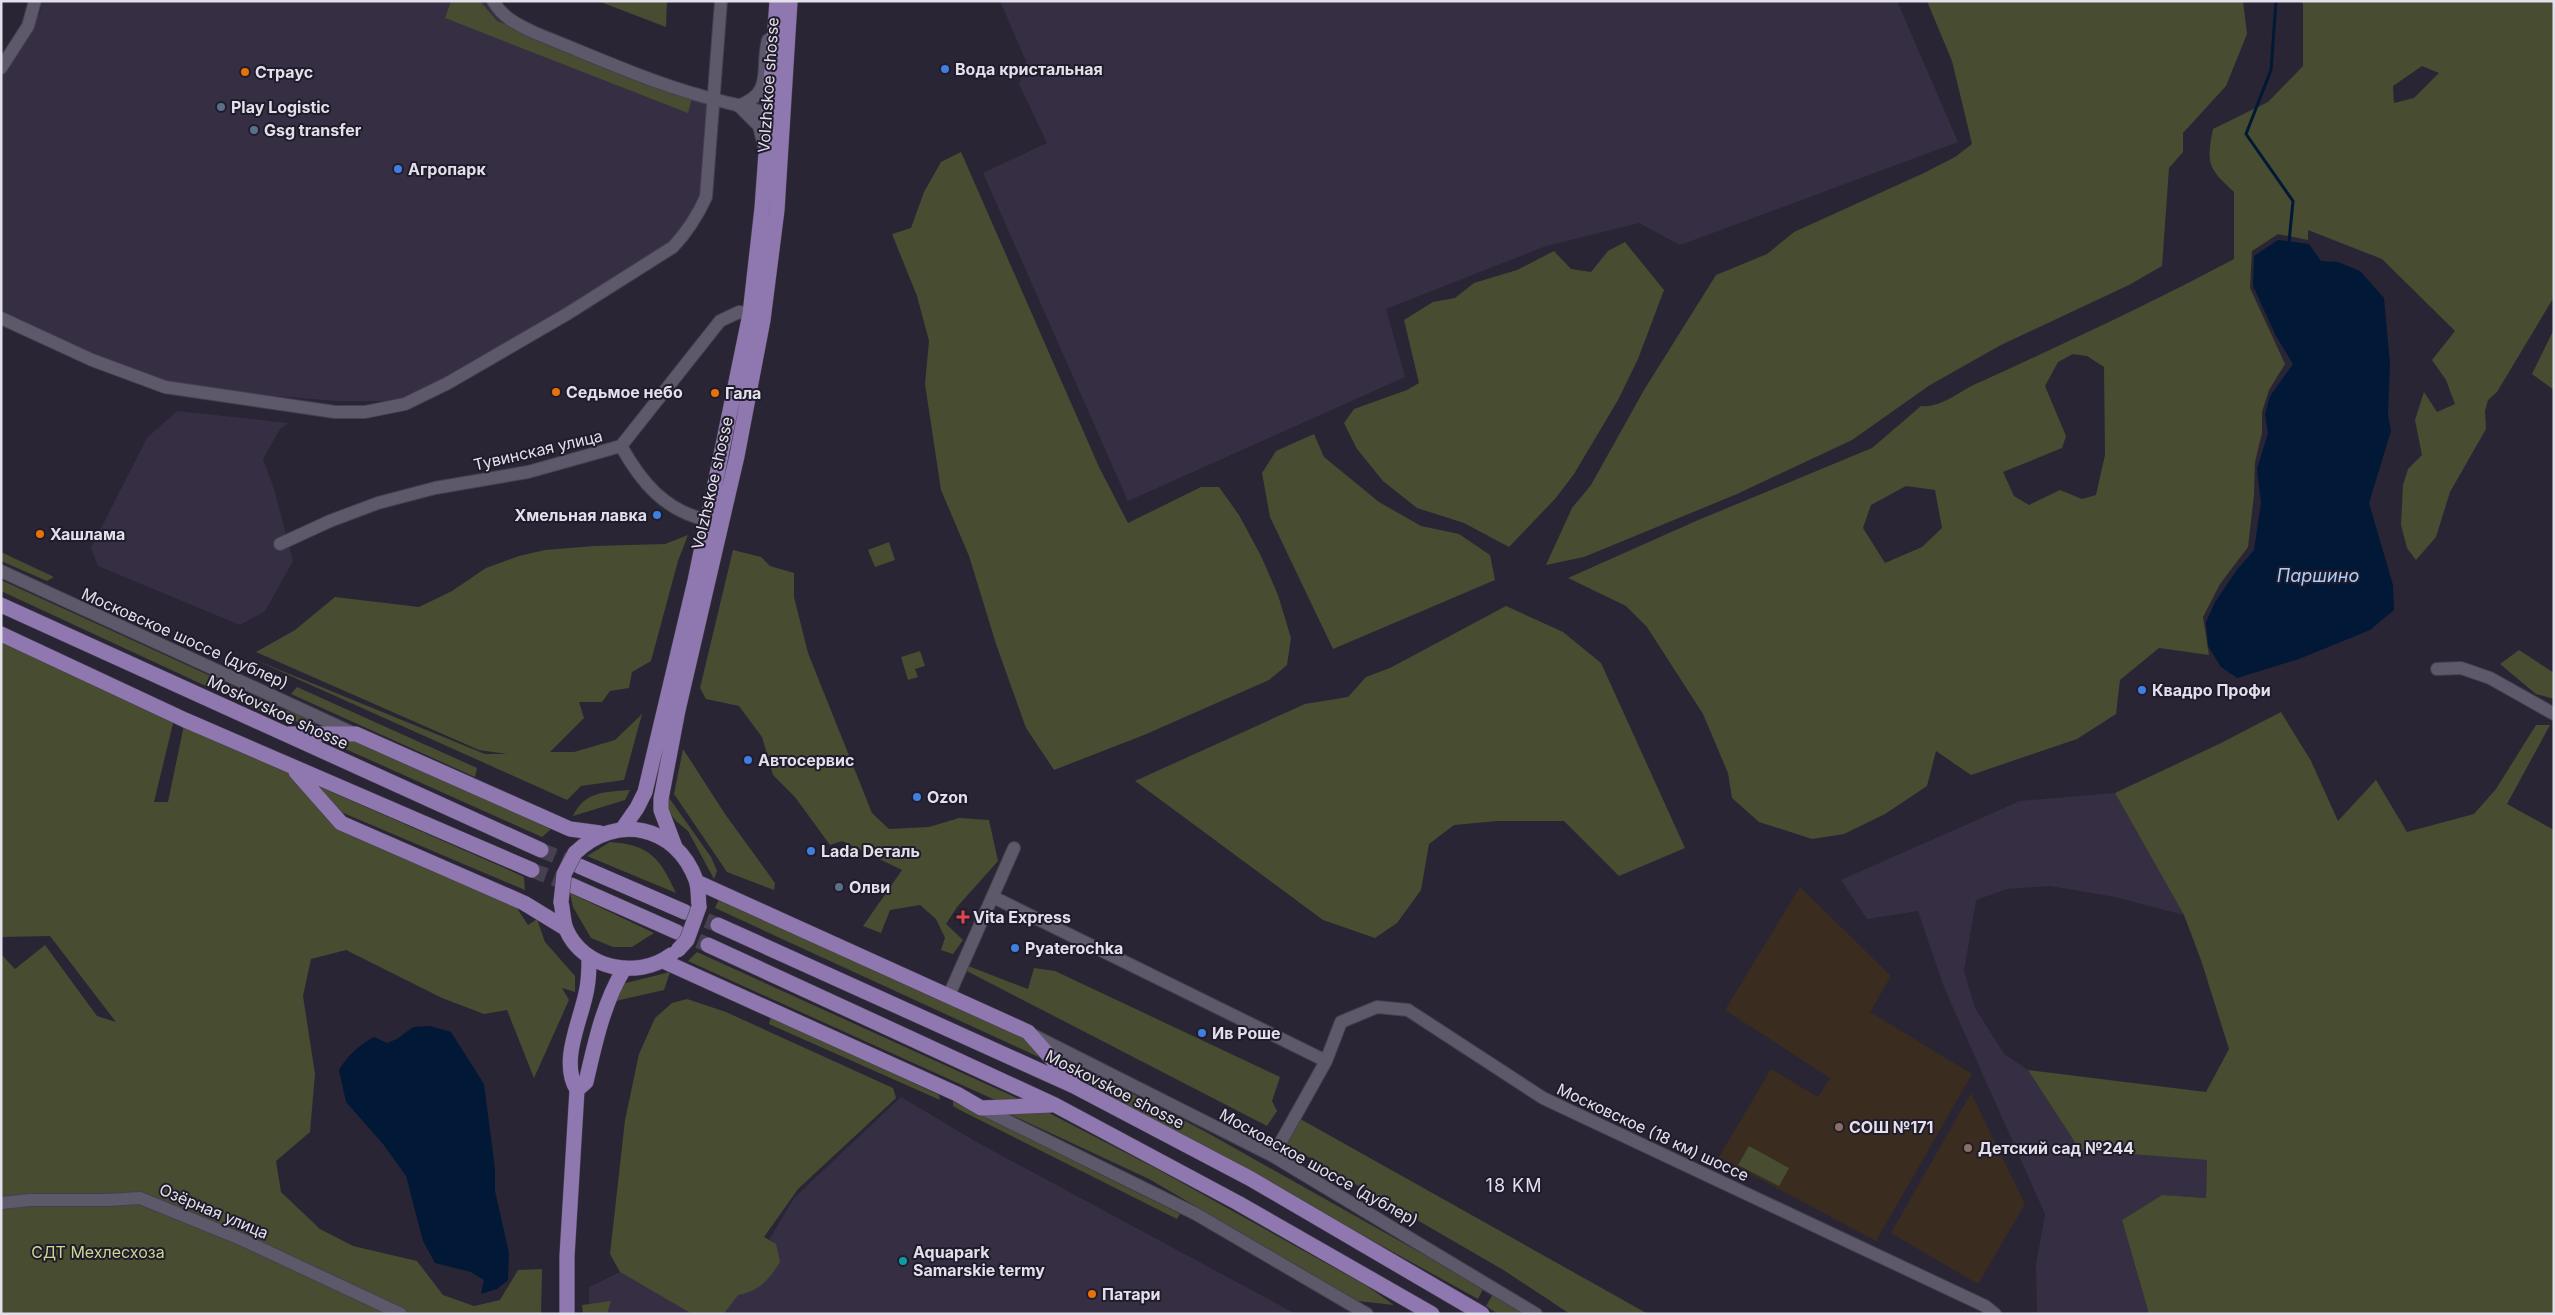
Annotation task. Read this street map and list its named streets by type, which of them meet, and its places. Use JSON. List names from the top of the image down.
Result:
{
  "streets": {
    "main road": ["Volzhskoe shosse", "Moskovskoe shosse"],
    "street": [
      "Тувинская улица",
      "Московское шоссе (дублер)",
      "Московское (18 км) шоссе",
      "Озёрная улица"
    ]
  },
  "crossings": [
    ["Volzhskoe shosse", "Тувинская улица"],
    ["Московское шоссе (дублер)", "Московское (18 км) шоссе"]
  ],
  "districts": ["18 KM"],
  "water": ["Паршино"],
  "parks": ["СДТ Мехлесхоза"],
  "places": {
    "other": [
      "Вода кристальная",
      "Страус",
      "Play Logistic",
      "Gsg transfer",
      "Агропарк",
      "Седьмое небо",
      "Гала",
      "Хмельная лавка",
      "Хашлама",
      "Квадро Профи",
      "Автосервис",
      "Ozon",
      "Lada Dеталь",
      "Олви",
      "Pyaterochka",
      "Ив Роше",
      "СОШ №171",
      "Детский сад №244",
      "Aquapark Samarskie termy",
      "Патари"
    ],
    "health": ["Vita Express"]
  }
}
